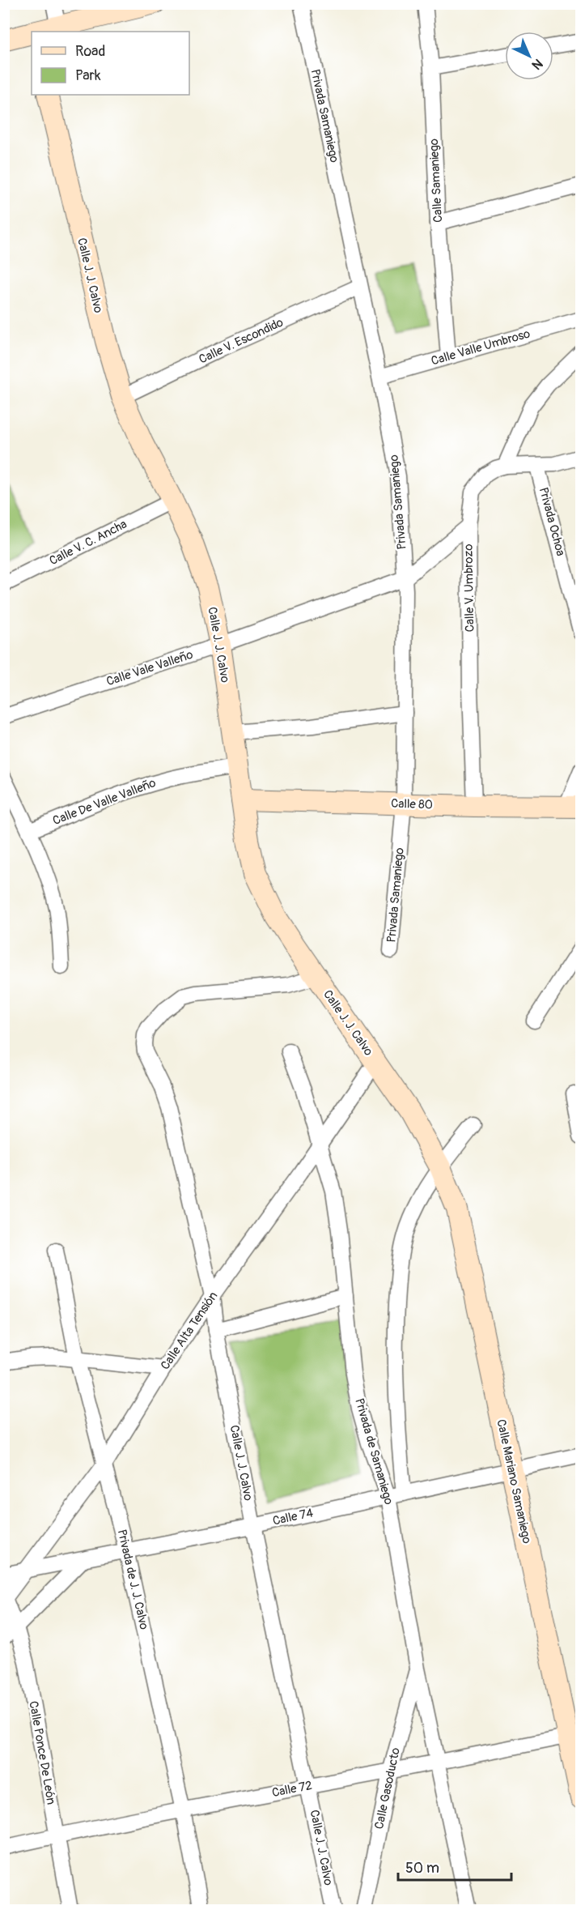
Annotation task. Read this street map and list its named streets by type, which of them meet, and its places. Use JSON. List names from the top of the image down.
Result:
{
  "streets": {
    "street": [
      "Privada Samaniego",
      "Calle Samaniego",
      "Calle J. J. Calvo",
      "Calle V. Escondido",
      "Calle Valle Umbroso",
      "Privada Ochoa",
      "Calle V. C. Ancha",
      "Calle V. Umbrozo",
      "Calle Vale Valleño",
      "Calle De Valle Valleño",
      "Calle 80",
      "Calle Alta Tensión",
      "Privada de Samaniego",
      "Calle Mariano Samaniego",
      "Calle 74",
      "Privada de J. J. Calvo",
      "Calle Ponce De León",
      "Calle Gasoducto",
      "Calle 72"
    ]
  },
  "crossings": [
    ["Privada Samaniego", "Calle V. Escondido"],
    ["Privada Samaniego", "Calle Valle Umbroso"],
    ["Privada Samaniego", "Calle Vale Valleño"],
    ["Privada Samaniego", "Calle 80"],
    ["Calle Samaniego", "Calle Valle Umbroso"],
    ["Calle J. J. Calvo", "Calle V. Escondido"],
    ["Calle J. J. Calvo", "Calle V. C. Ancha"],
    ["Calle J. J. Calvo", "Calle Vale Valleño"],
    ["Calle J. J. Calvo", "Calle De Valle Valleño"],
    ["Calle J. J. Calvo", "Calle 80"],
    ["Calle J. J. Calvo", "Calle Alta Tensión"],
    ["Calle J. J. Calvo", "Privada de Samaniego"],
    ["Calle J. J. Calvo", "Calle Mariano Samaniego"],
    ["Calle J. J. Calvo", "Calle 74"],
    ["Calle J. J. Calvo", "Calle 72"],
    ["Calle V. Umbrozo", "Calle Vale Valleño"],
    ["Calle V. Umbrozo", "Calle 80"],
    ["Calle Alta Tensión", "Privada de Samaniego"],
    ["Calle Alta Tensión", "Calle 74"],
    ["Calle Alta Tensión", "Privada de J. J. Calvo"],
    ["Calle Alta Tensión", "Calle Ponce De León"],
    ["Privada de Samaniego", "Calle Mariano Samaniego"],
    ["Privada de Samaniego", "Calle 74"],
    ["Privada de Samaniego", "Calle Gasoducto"],
    ["Privada de Samaniego", "Calle 72"],
    ["Calle Mariano Samaniego", "Calle 74"],
    ["Calle Mariano Samaniego", "Calle 72"],
    ["Calle 74", "Privada de J. J. Calvo"],
    ["Privada de J. J. Calvo", "Calle 72"],
    ["Calle Ponce De León", "Calle 72"],
    ["Calle Gasoducto", "Calle 72"]
  ],
  "legend": ["Road", "Park"],
  "scale_bar": "50 m",
  "north": "bottom right"
}
